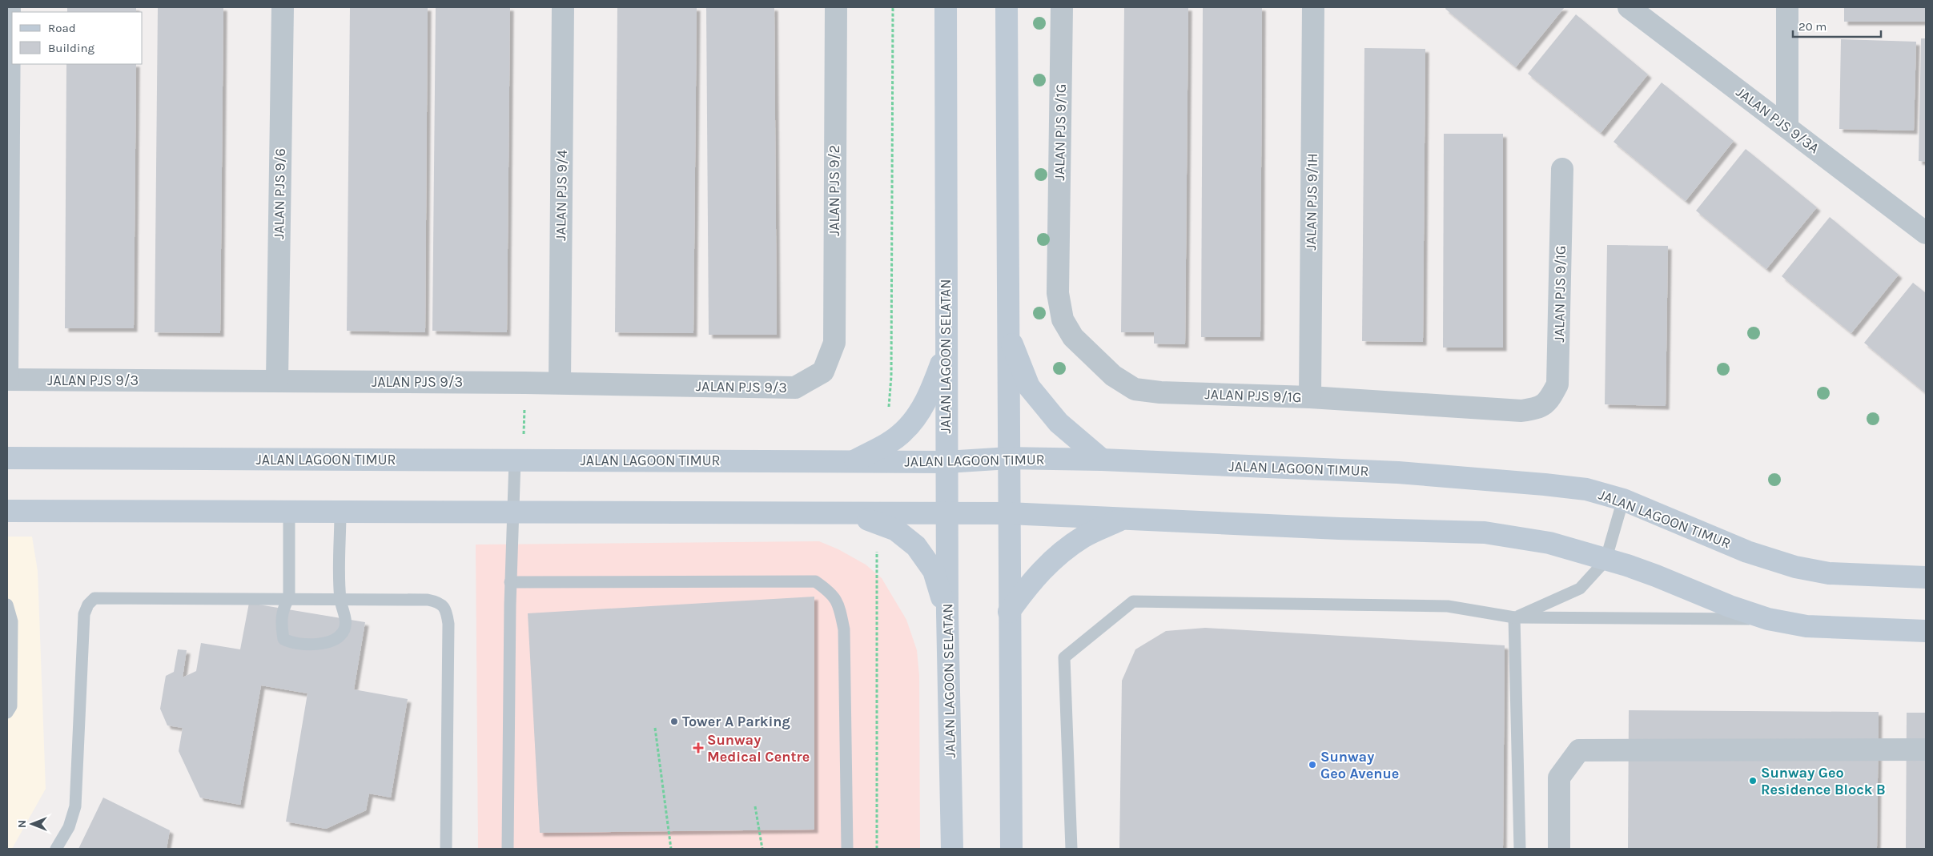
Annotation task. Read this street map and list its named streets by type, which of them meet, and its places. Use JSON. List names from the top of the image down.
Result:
{
  "streets": {
    "main road": ["JALAN LAGOON SELATAN", "JALAN LAGOON TIMUR"],
    "street": [
      "JALAN PJS 9/3A",
      "JALAN PJS 9/1G",
      "JALAN PJS 9/2",
      "JALAN PJS 9/6",
      "JALAN PJS 9/4",
      "JALAN PJS 9/1H",
      "JALAN PJS 9/3"
    ]
  },
  "crossings": [
    ["JALAN PJS 9/1G", "JALAN PJS 9/1H"],
    ["JALAN PJS 9/2", "JALAN PJS 9/3"],
    ["JALAN PJS 9/6", "JALAN PJS 9/3"],
    ["JALAN PJS 9/4", "JALAN PJS 9/3"],
    ["JALAN LAGOON SELATAN", "JALAN LAGOON TIMUR"]
  ],
  "places": {
    "other": ["Tower A Parking", "Sunway Geo Avenue", "Sunway Geo Residence Block B"],
    "health": ["Sunway Medical Centre"]
  },
  "legend": ["Road", "Building"],
  "scale_bar": "20 m",
  "north": "left"
}
